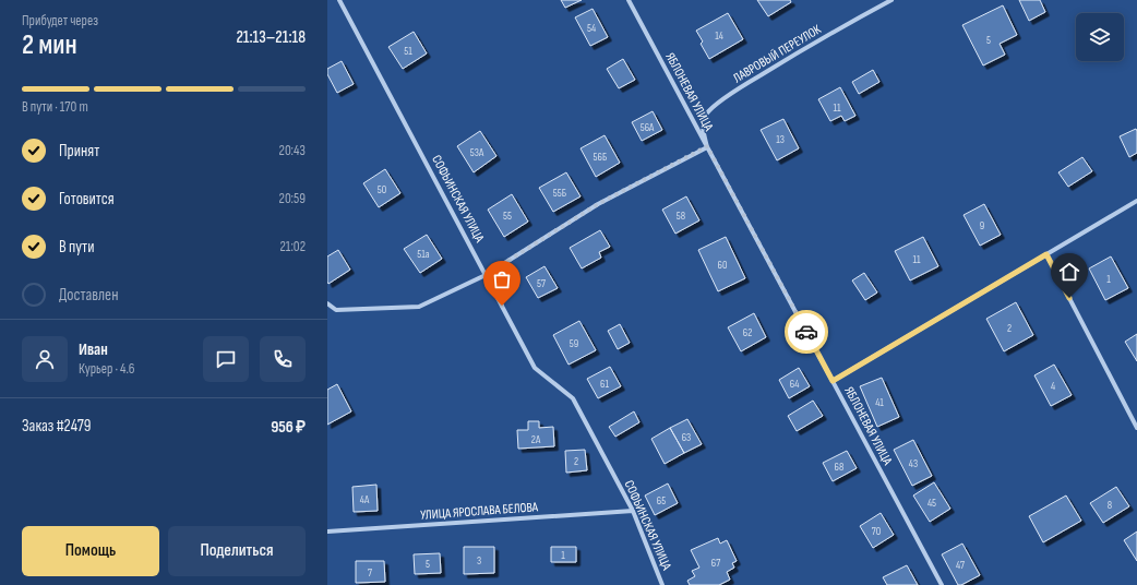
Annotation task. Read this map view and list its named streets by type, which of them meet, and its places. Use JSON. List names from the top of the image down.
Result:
{
  "streets": {
    "street": [
      "ЛАВРОВЫЙ ПЕРЕУЛОК",
      "ЯБЛОНЕВАЯ УЛИЦА",
      "СОФЬИНСКАЯ УЛИЦА",
      "УЛИЦА ЯРОСЛАВА БЕЛОВА"
    ]
  },
  "crossings": [
    ["ЛАВРОВЫЙ ПЕРЕУЛОК", "ЯБЛОНЕВАЯ УЛИЦА"],
    ["СОФЬИНСКАЯ УЛИЦА", "УЛИЦА ЯРОСЛАВА БЕЛОВА"]
  ],
  "house_numbers": [
    "54",
    "14",
    "5",
    "51",
    "11",
    "56А",
    "13",
    "53А",
    "56Б",
    "50",
    "55Б",
    "55",
    "58",
    "9",
    "51а",
    "11",
    "60",
    "1",
    "57",
    "2",
    "62",
    "59",
    "61",
    "64",
    "4",
    "41",
    "63",
    "2А",
    "2",
    "43",
    "68",
    "4А",
    "65",
    "45",
    "8",
    "70",
    "1",
    "3",
    "67",
    "5",
    "47",
    "7"
  ],
  "page": {
    "heading": ["2 мин", "Прибудет через", "21:13–21:18"],
    "panel": [
      "Иван",
      "Курьер · 4.6",
      "Заказ #2479",
      "956 ₽"
    ],
    "bar": "В пути · 170 m",
    "list": [
      ["Принят", "20:43"],
      ["Готовится", "20:59"],
      ["В пути", "21:02"],
      "Доставлен"
    ],
    "buttons": ["Помощь", "Поделиться"]
  }
}
